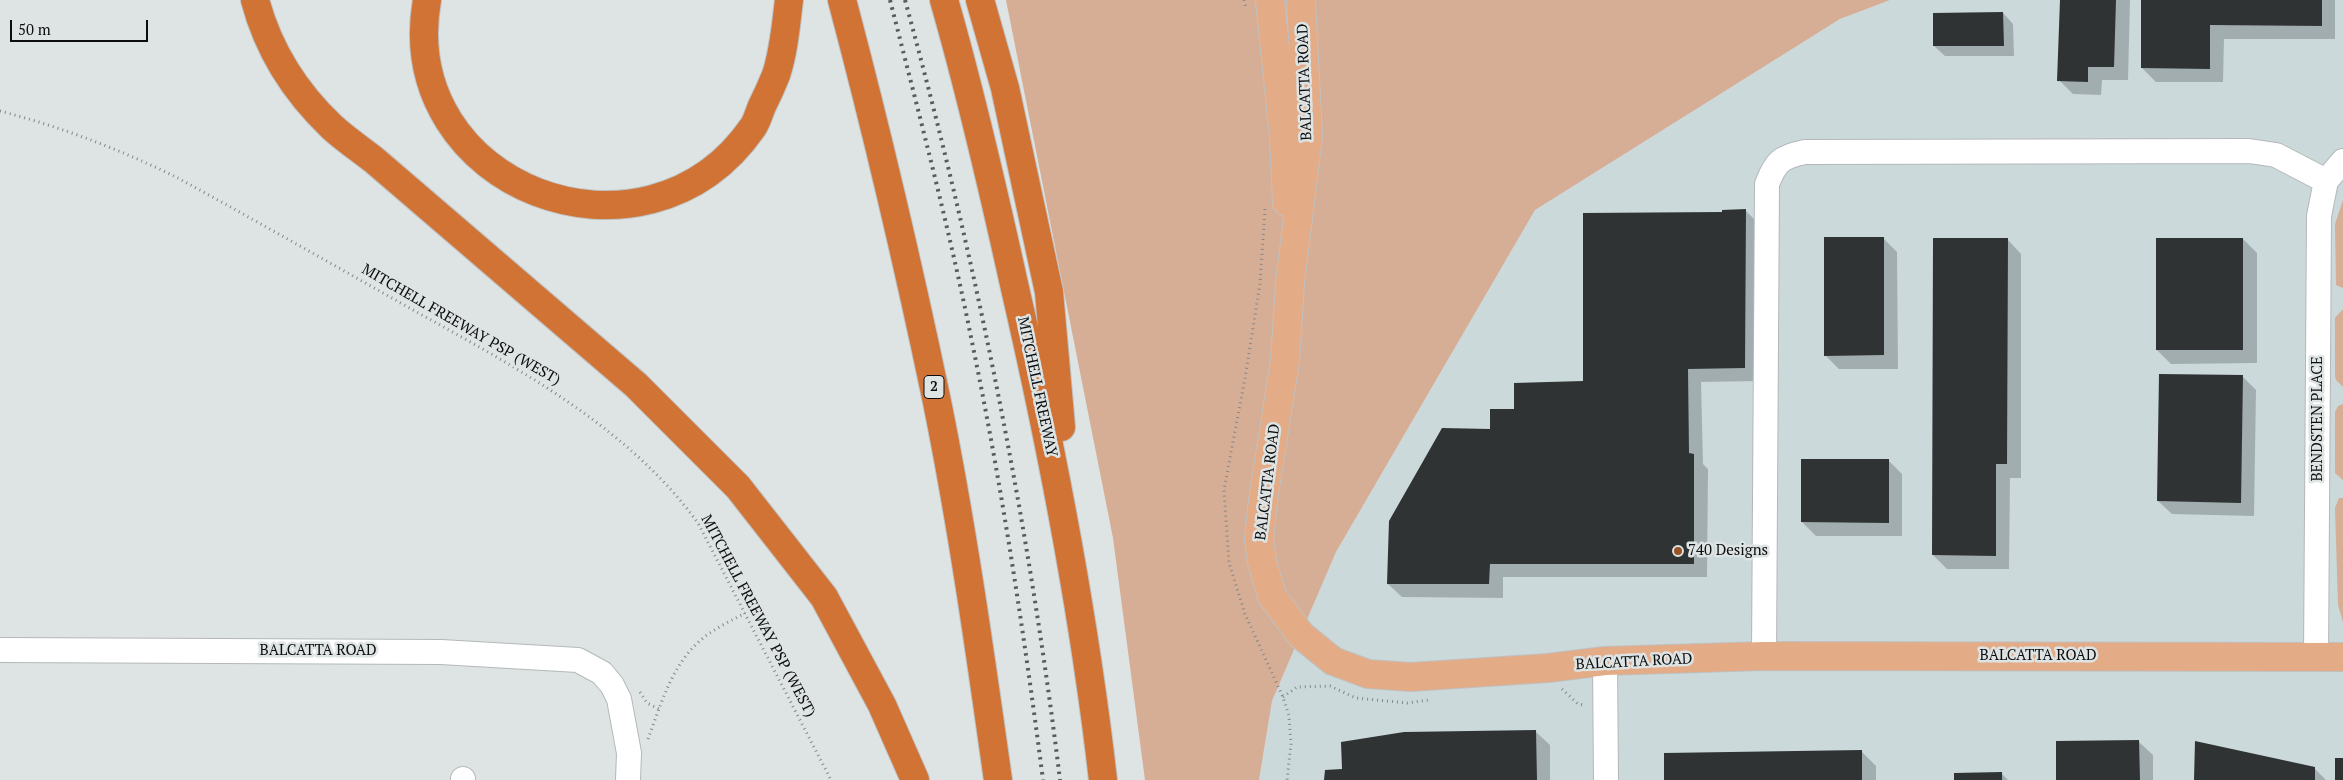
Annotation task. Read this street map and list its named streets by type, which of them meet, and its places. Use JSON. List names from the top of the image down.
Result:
{
  "streets": {
    "highway": ["2", "MITCHELL FREEWAY"],
    "main road": ["BALCATTA ROAD"],
    "street": ["BENDSTEN PLACE"],
    "path": ["MITCHELL FREEWAY PSP (WEST)"]
  },
  "crossings": [
    ["BALCATTA ROAD", "BENDSTEN PLACE"]
  ],
  "places": ["740 Designs"],
  "scale_bar": "50 m"
}
